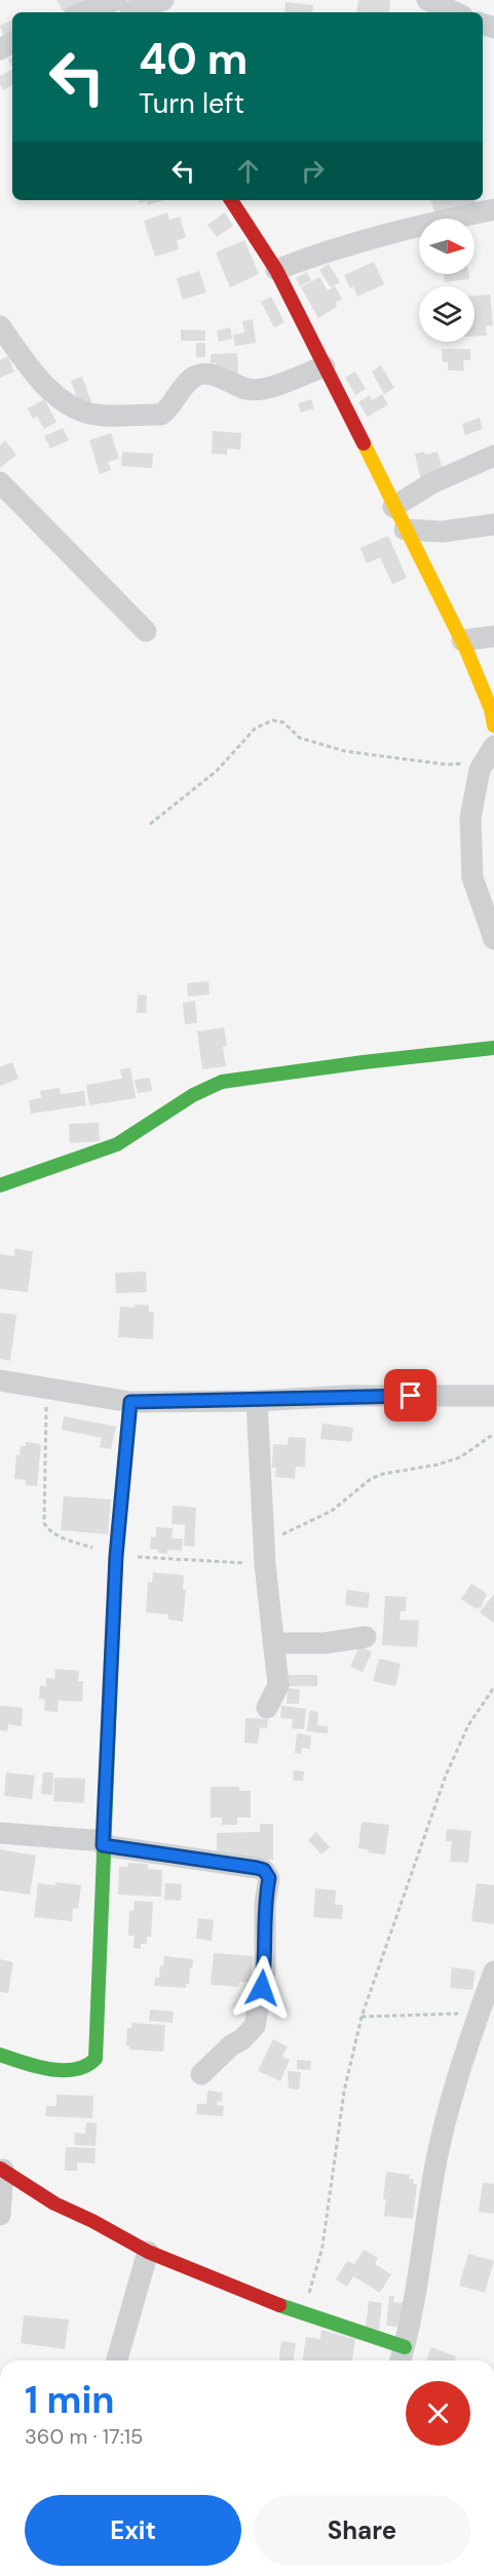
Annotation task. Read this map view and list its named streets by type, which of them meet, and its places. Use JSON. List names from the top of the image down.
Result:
{
  "north": "right",
  "page": {
    "turn": ["40 m", "Turn left"],
    "heading": ["1 min", "360 m · 17:15"],
    "buttons": ["Exit", "Share"]
  }
}
